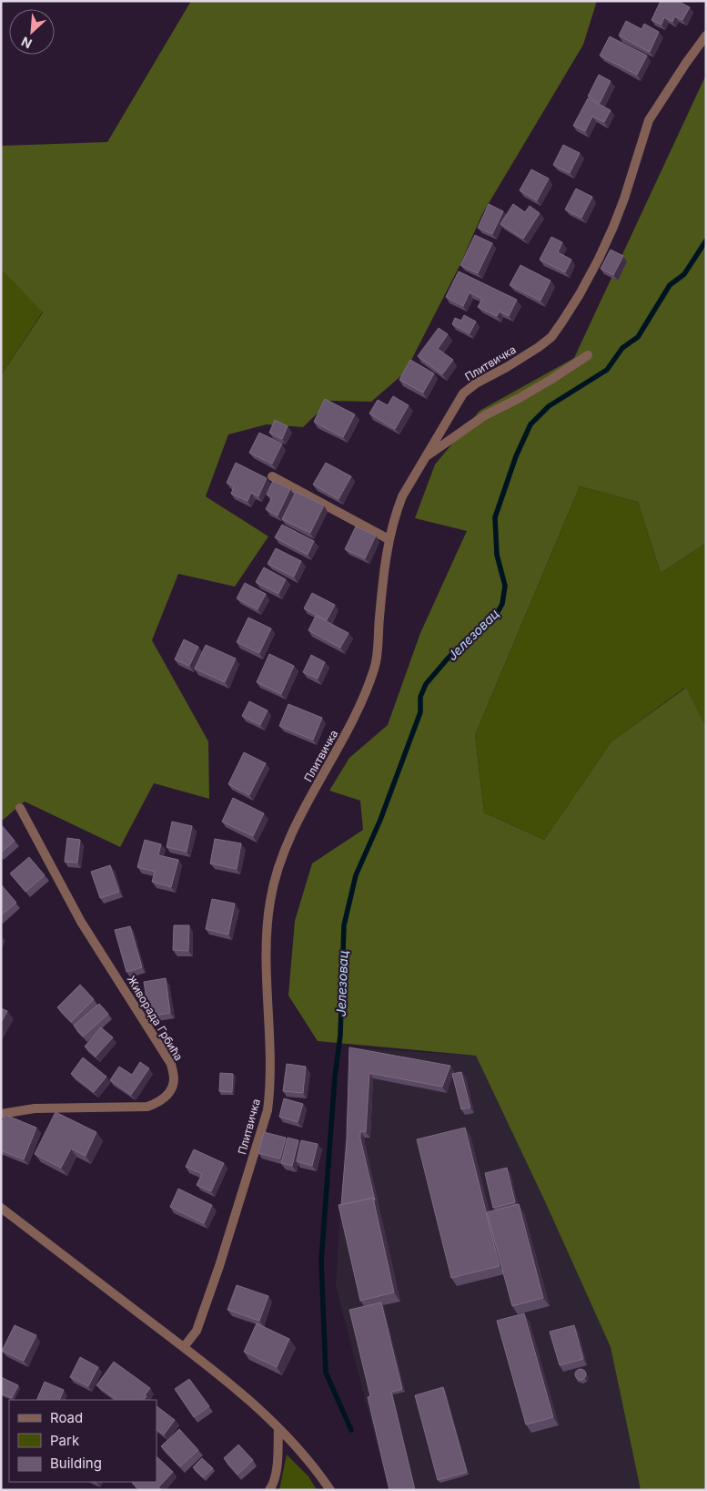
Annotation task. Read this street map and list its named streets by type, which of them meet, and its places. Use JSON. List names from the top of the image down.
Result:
{
  "streets": {
    "street": ["Плитвичка", "Живорада Грбића"]
  },
  "water": ["Јелезовац"],
  "legend": ["Road", "Park", "Building"],
  "north": "bottom left"
}
